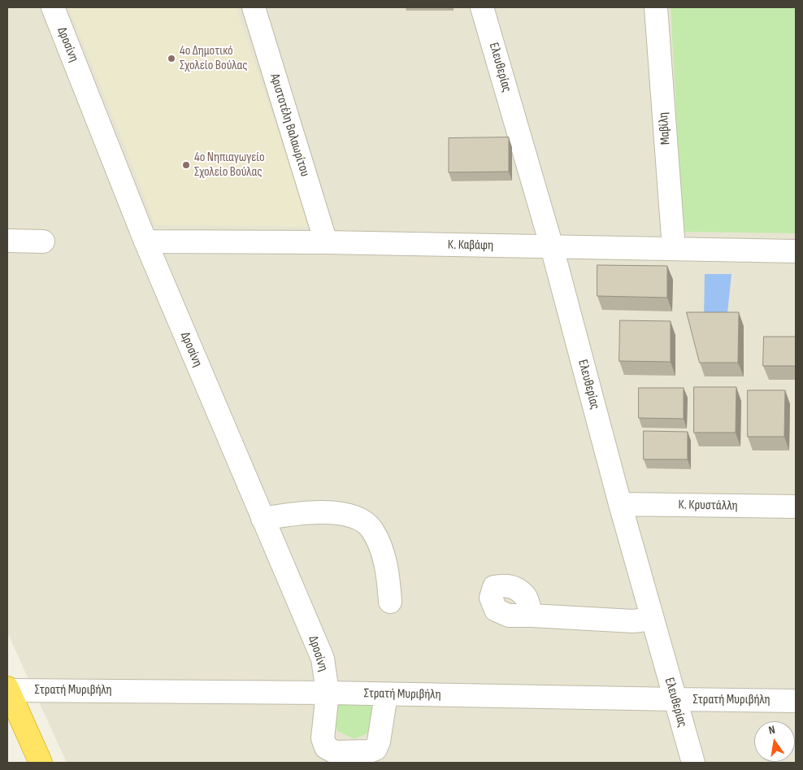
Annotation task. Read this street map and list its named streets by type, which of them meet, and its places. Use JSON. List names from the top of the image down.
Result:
{
  "streets": {
    "street": [
      "Δροσίνη",
      "Ελευθερίας",
      "Αριστοτέλη Βαλαωρίτου",
      "Μαβίλη",
      "Κ. Καβάφη",
      "Κ. Κρυστάλλη",
      "Στρατή Μυριβήλη"
    ]
  },
  "crossings": [
    ["Δροσίνη", "Κ. Καβάφη"],
    ["Δροσίνη", "Στρατή Μυριβήλη"],
    ["Ελευθερίας", "Κ. Καβάφη"],
    ["Ελευθερίας", "Κ. Κρυστάλλη"],
    ["Ελευθερίας", "Στρατή Μυριβήλη"],
    ["Αριστοτέλη Βαλαωρίτου", "Κ. Καβάφη"],
    ["Μαβίλη", "Κ. Καβάφη"]
  ],
  "places": ["4ο Δημοτικό Σχολείο Βούλας", "4ο Νηπιαγωγείο Σχολείο Βούλας"],
  "north": "top"
}
